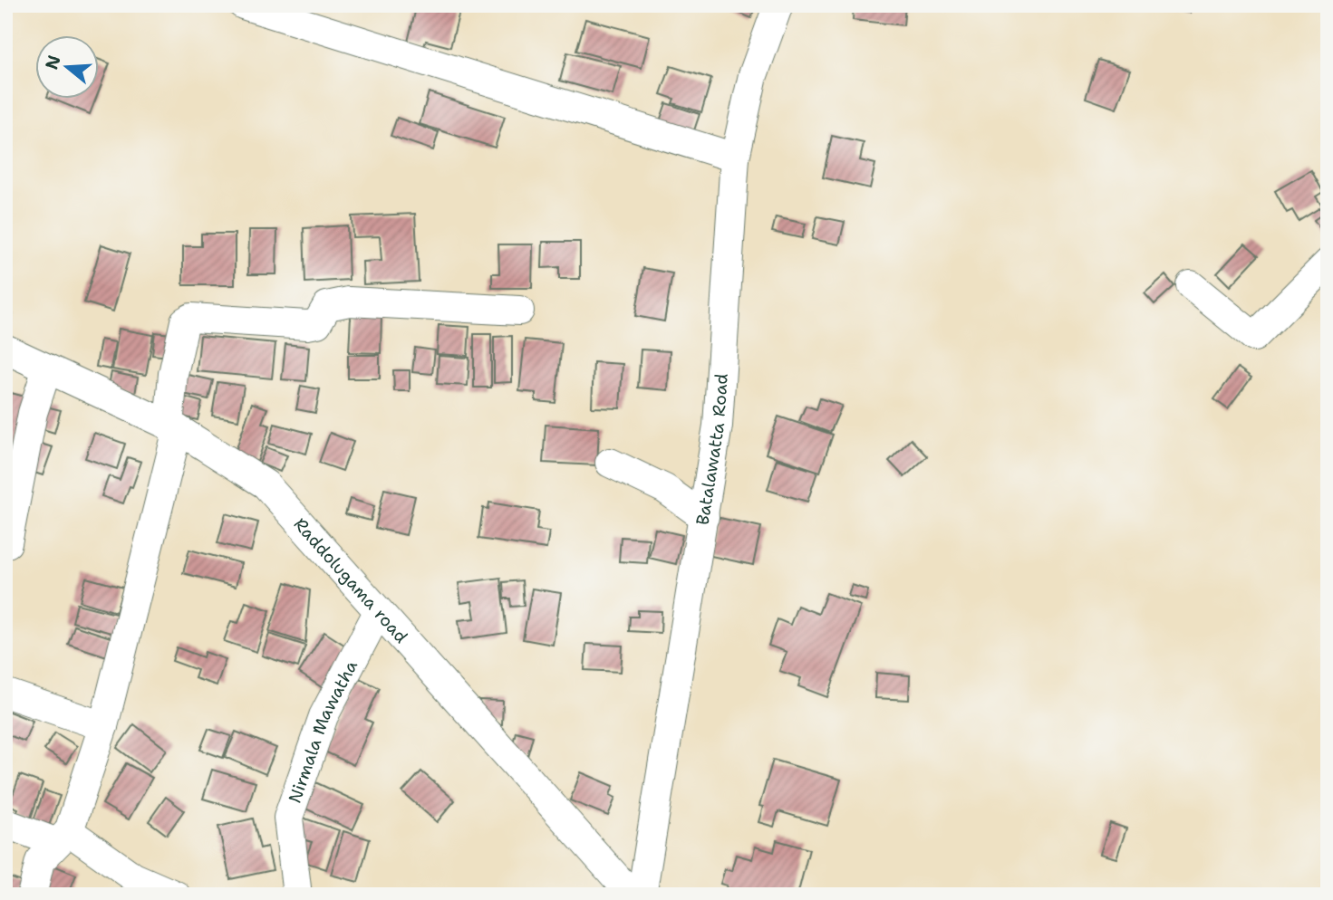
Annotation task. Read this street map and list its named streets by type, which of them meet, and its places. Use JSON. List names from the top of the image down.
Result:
{
  "streets": {
    "street": ["Batalawatta Road", "Raddolugama road", "Nirmala Mawatha"]
  },
  "crossings": [
    ["Raddolugama road", "Nirmala Mawatha"]
  ],
  "north": "left"
}
